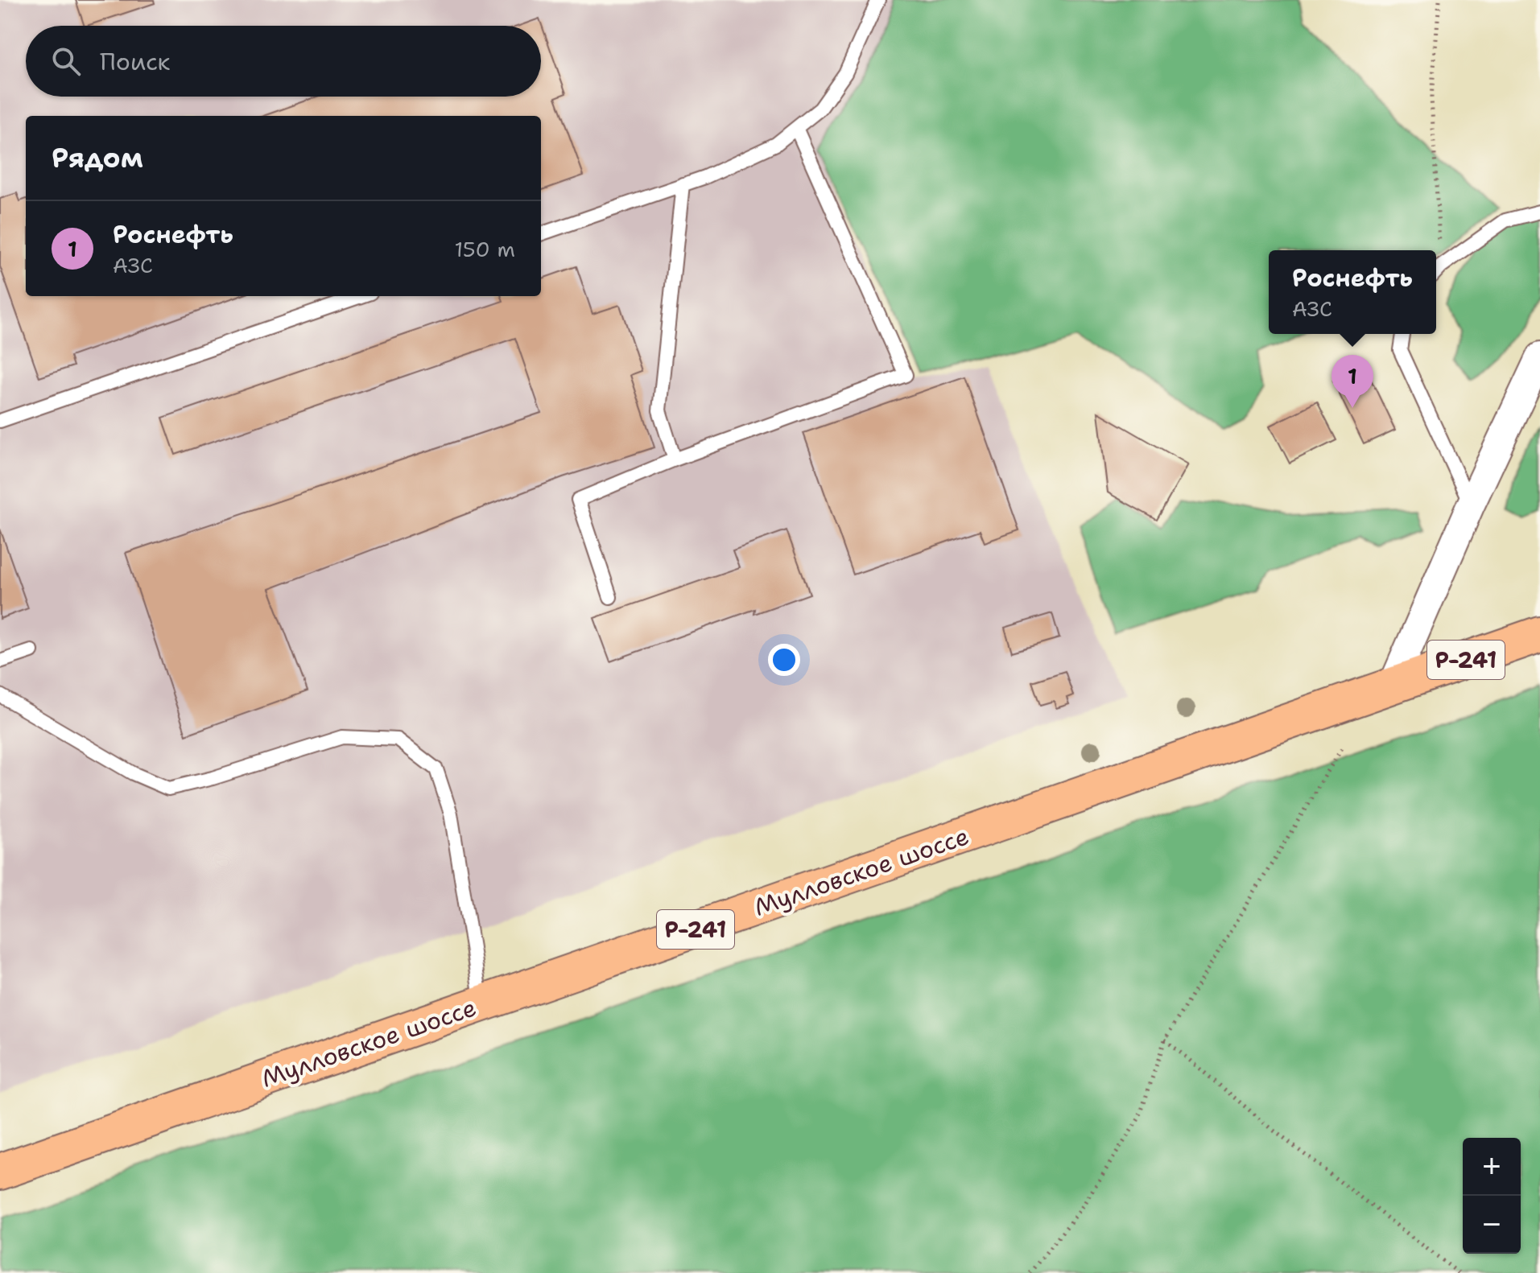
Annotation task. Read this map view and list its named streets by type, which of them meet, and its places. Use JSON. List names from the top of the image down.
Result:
{
  "streets": {
    "highway": ["Р-241", "Мулловское шоссе"]
  },
  "page": {
    "search": "Поиск",
    "heading": "Рядом",
    "list": [
      {
        "mark": "1",
        "name": "Роснефть",
        "note": "АЗС",
        "value": "150 m"
      }
    ],
    "popup": ["Роснефть", "АЗС"],
    "pins": "1",
    "map_buttons": ["+", "−"]
  }
}
